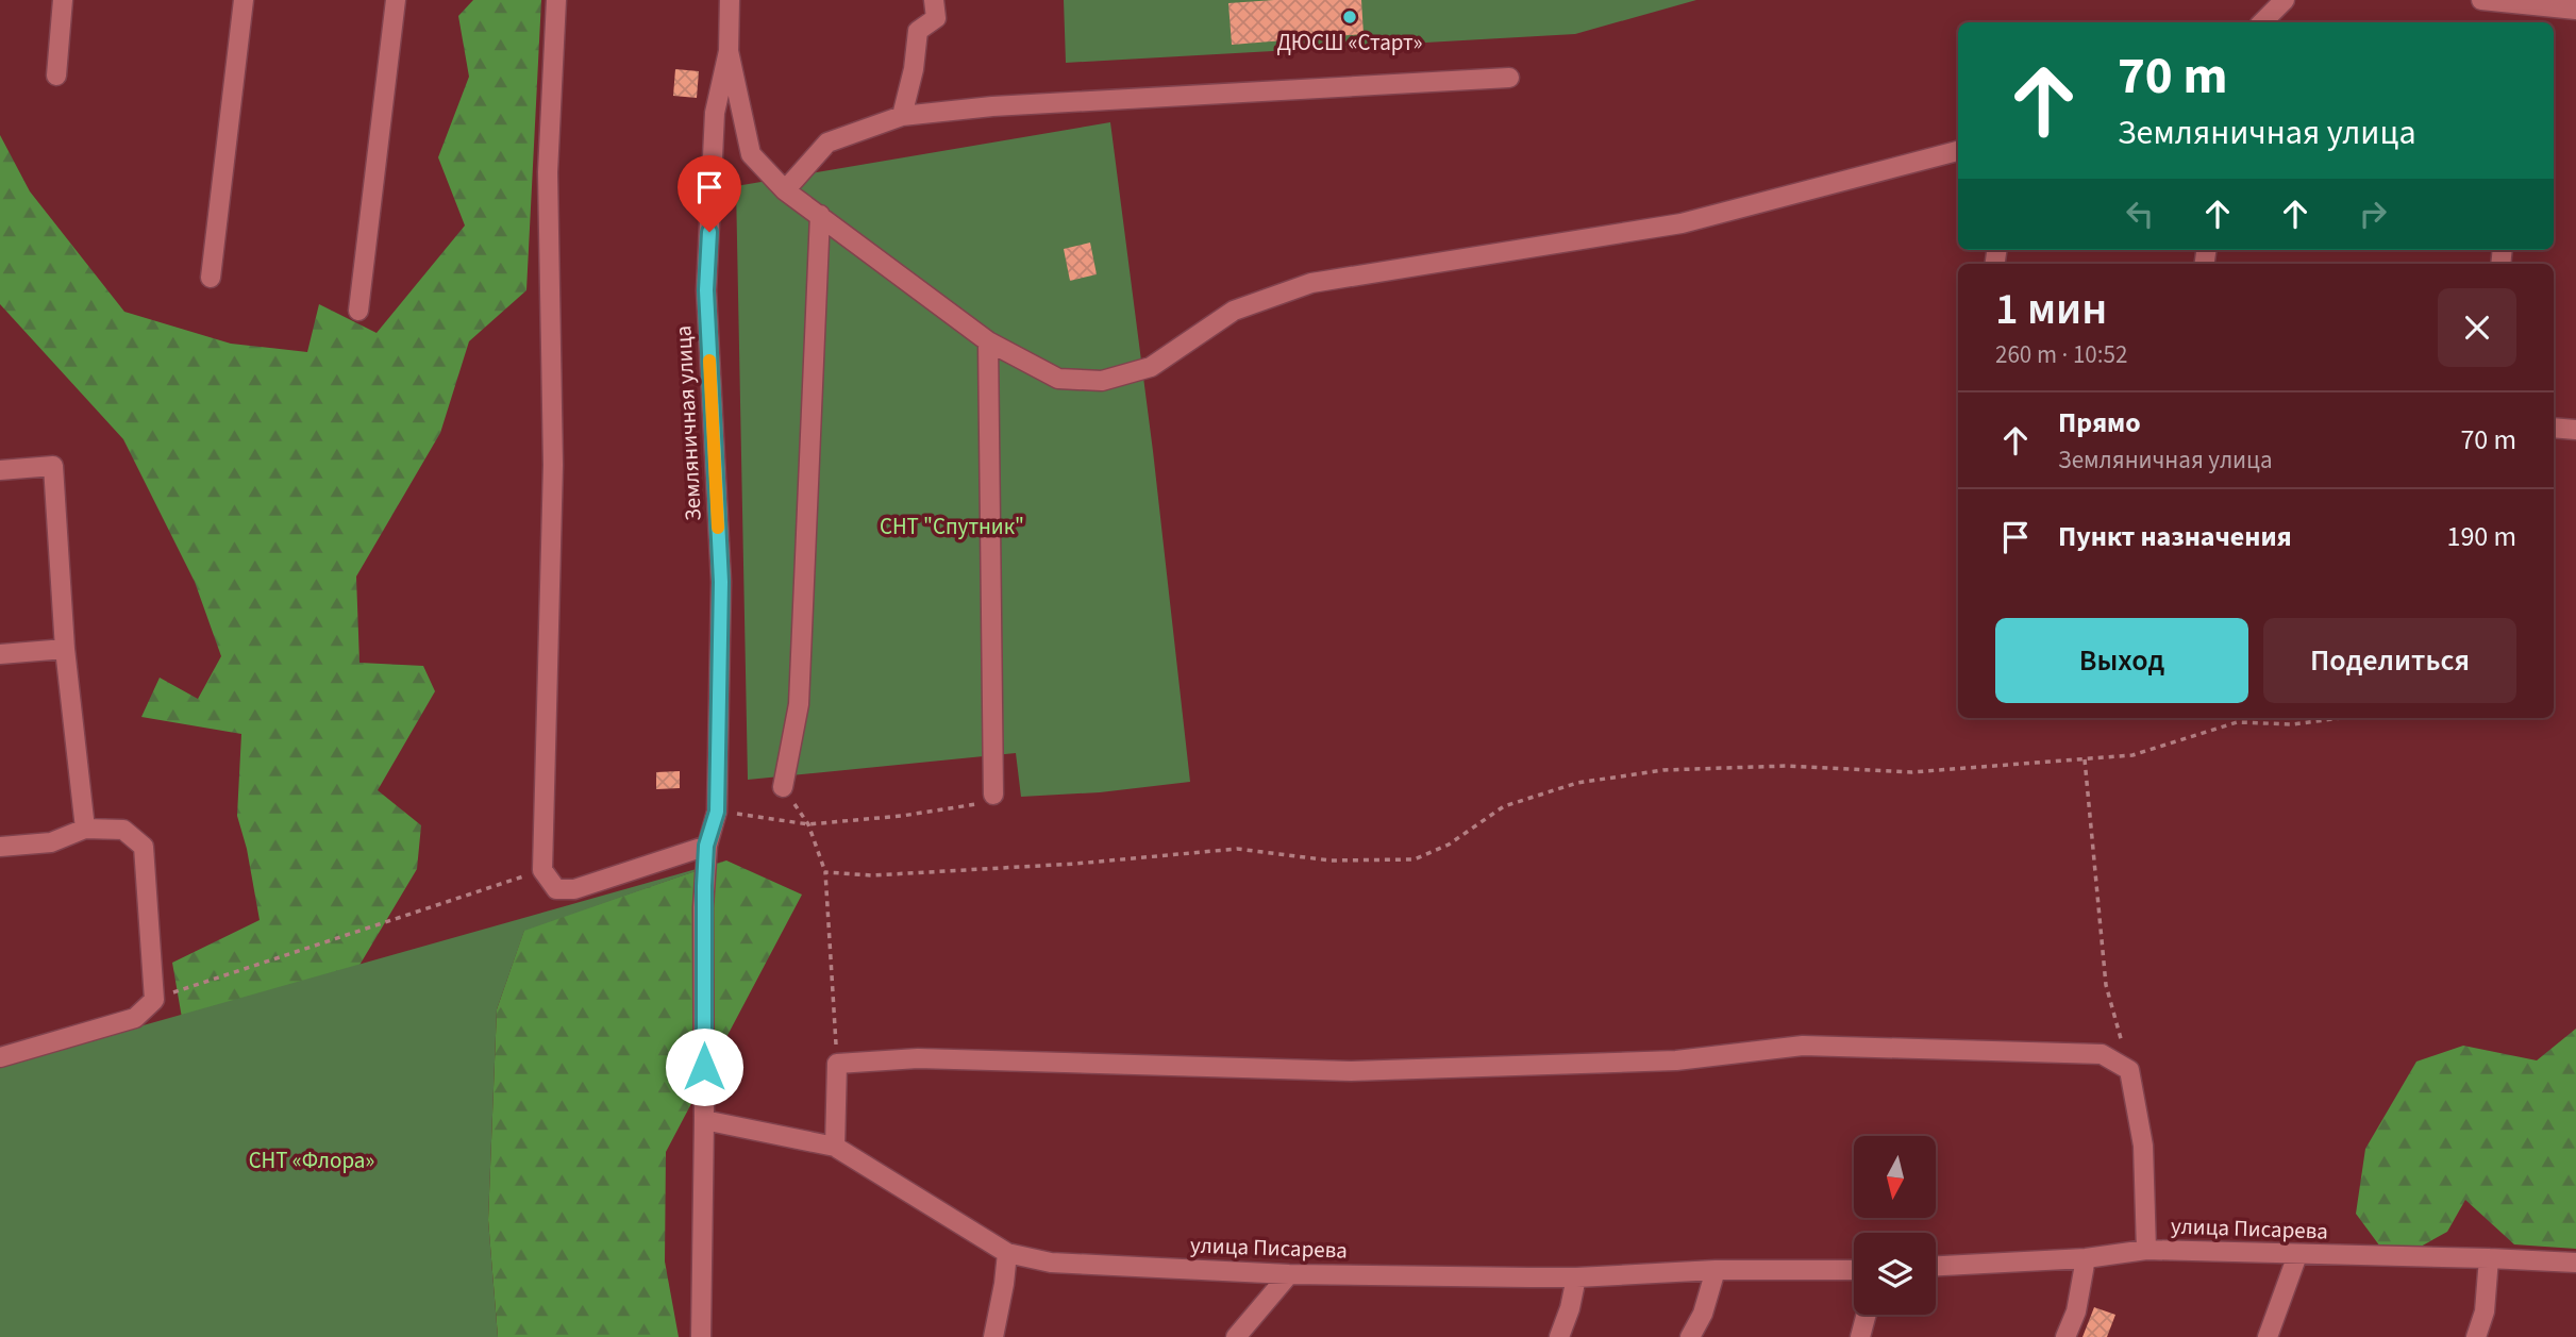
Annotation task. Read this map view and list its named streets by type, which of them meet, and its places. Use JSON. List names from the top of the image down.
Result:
{
  "streets": {
    "street": ["Земляничная улица", "улица Писарева"]
  },
  "crossings": [
    ["Земляничная улица", "улица Писарева"]
  ],
  "parks": ["СНТ \"Спутник\"", "СНТ «Флора»"],
  "places": ["ДЮСШ «Старт»"],
  "north": "bottom",
  "page": {
    "turn": ["70 m", "Земляничная улица"],
    "heading": ["1 мин", "260 m · 10:52"],
    "list": [
      {
        "name": "Прямо",
        "note": "Земляничная улица",
        "value": "70 m"
      },
      {
        "name": "Пункт назначения",
        "value": "190 m"
      }
    ],
    "buttons": ["Выход", "Поделиться"]
  }
}
